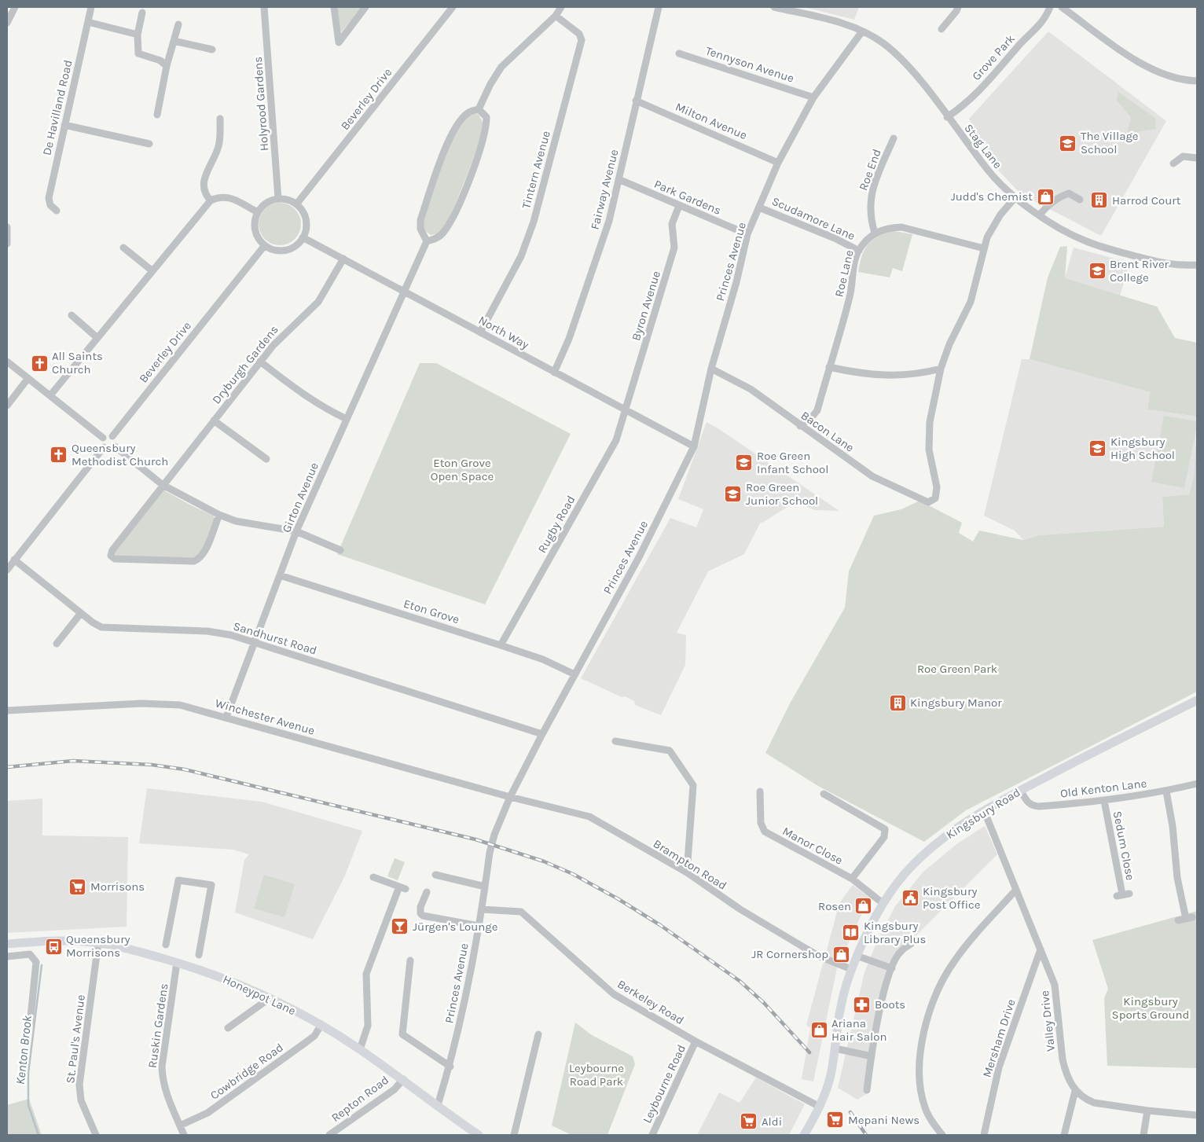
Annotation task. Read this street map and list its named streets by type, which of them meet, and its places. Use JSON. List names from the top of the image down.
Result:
{
  "streets": {
    "main road": ["Kingsbury Road", "Honeypot Lane"],
    "street": [
      "Grove Park",
      "Tennyson Avenue",
      "Beverley Drive",
      "Holyrood Gardens",
      "De Havilland Road",
      "Milton Avenue",
      "Stag Lane",
      "Tintern Avenue",
      "Roe End",
      "Fairway Avenue",
      "Park Gardens",
      "Scudamore Lane",
      "Princes Avenue",
      "Roe Lane",
      "Byron Avenue",
      "North Way",
      "Dryburgh Gardens",
      "Bacon Lane",
      "Girton Avenue",
      "Rugby Road",
      "Eton Grove",
      "Sandhurst Road",
      "Winchester Avenue",
      "Old Kenton Lane",
      "Manor Close",
      "Sedum Close",
      "Brampton Road",
      "Berkeley Road",
      "Valley Drive",
      "Ruskin Gardens",
      "Mersham Drive",
      "St. Paul's Avenue",
      "Cowbridge Road",
      "Leybourne Road",
      "Repton Road"
    ]
  },
  "crossings": [
    ["Grove Park", "Stag Lane"],
    ["Tennyson Avenue", "Princes Avenue"],
    ["Beverley Drive", "Holyrood Gardens"],
    ["Beverley Drive", "North Way"],
    ["Holyrood Gardens", "North Way"],
    ["Milton Avenue", "Fairway Avenue"],
    ["Milton Avenue", "Princes Avenue"],
    ["Stag Lane", "Princes Avenue"],
    ["Tintern Avenue", "North Way"],
    ["Roe End", "Roe Lane"],
    ["Fairway Avenue", "Park Gardens"],
    ["Fairway Avenue", "North Way"],
    ["Park Gardens", "Princes Avenue"],
    ["Park Gardens", "Byron Avenue"],
    ["Scudamore Lane", "Princes Avenue"],
    ["Scudamore Lane", "Roe Lane"],
    ["Princes Avenue", "North Way"],
    ["Princes Avenue", "Bacon Lane"],
    ["Princes Avenue", "Eton Grove"],
    ["Princes Avenue", "Sandhurst Road"],
    ["Princes Avenue", "Winchester Avenue"],
    ["Princes Avenue", "Brampton Road"],
    ["Princes Avenue", "Honeypot Lane"],
    ["Princes Avenue", "Berkeley Road"],
    ["Roe Lane", "Bacon Lane"],
    ["Byron Avenue", "North Way"],
    ["Byron Avenue", "Rugby Road"],
    ["North Way", "Dryburgh Gardens"],
    ["North Way", "Girton Avenue"],
    ["North Way", "Rugby Road"],
    ["Girton Avenue", "Eton Grove"],
    ["Girton Avenue", "Sandhurst Road"],
    ["Girton Avenue", "Winchester Avenue"],
    ["Rugby Road", "Eton Grove"],
    ["Winchester Avenue", "Brampton Road"],
    ["Old Kenton Lane", "Kingsbury Road"],
    ["Old Kenton Lane", "Sedum Close"],
    ["Kingsbury Road", "Manor Close"],
    ["Kingsbury Road", "Brampton Road"],
    ["Kingsbury Road", "Berkeley Road"],
    ["Kingsbury Road", "Valley Drive"],
    ["Honeypot Lane", "Ruskin Gardens"],
    ["Honeypot Lane", "St. Paul's Avenue"],
    ["Honeypot Lane", "Cowbridge Road"],
    ["Honeypot Lane", "Repton Road"],
    ["Berkeley Road", "Leybourne Road"],
    ["Valley Drive", "Mersham Drive"],
    ["Ruskin Gardens", "Cowbridge Road"]
  ],
  "water": ["Kenton Brook"],
  "parks": [
    "Eton Grove Open Space",
    "Roe Green Park",
    "Kingsbury Sports Ground",
    "Leybourne Road Park"
  ],
  "places": {
    "school or university": [
      "The Village School",
      "Brent River College",
      "Kingsbury High School",
      "Roe Green Infant School",
      "Roe Green Junior School"
    ],
    "shop": [
      "Judd's Chemist",
      "Rosen",
      "JR Cornershop",
      "Ariana Hair Salon"
    ],
    "building": ["Harrod Court", "Kingsbury Manor"],
    "church": ["All Saints Church", "Queensbury Methodist Church"],
    "supermarket": ["Morrisons", "Mepani News", "Aldi"],
    "public building": ["Kingsbury Post Office"],
    "bar": ["Jürgen's Lounge"],
    "library": ["Kingsbury Library Plus"],
    "bus stop": ["Queensbury Morrisons"],
    "pharmacy": ["Boots"]
  }
}
